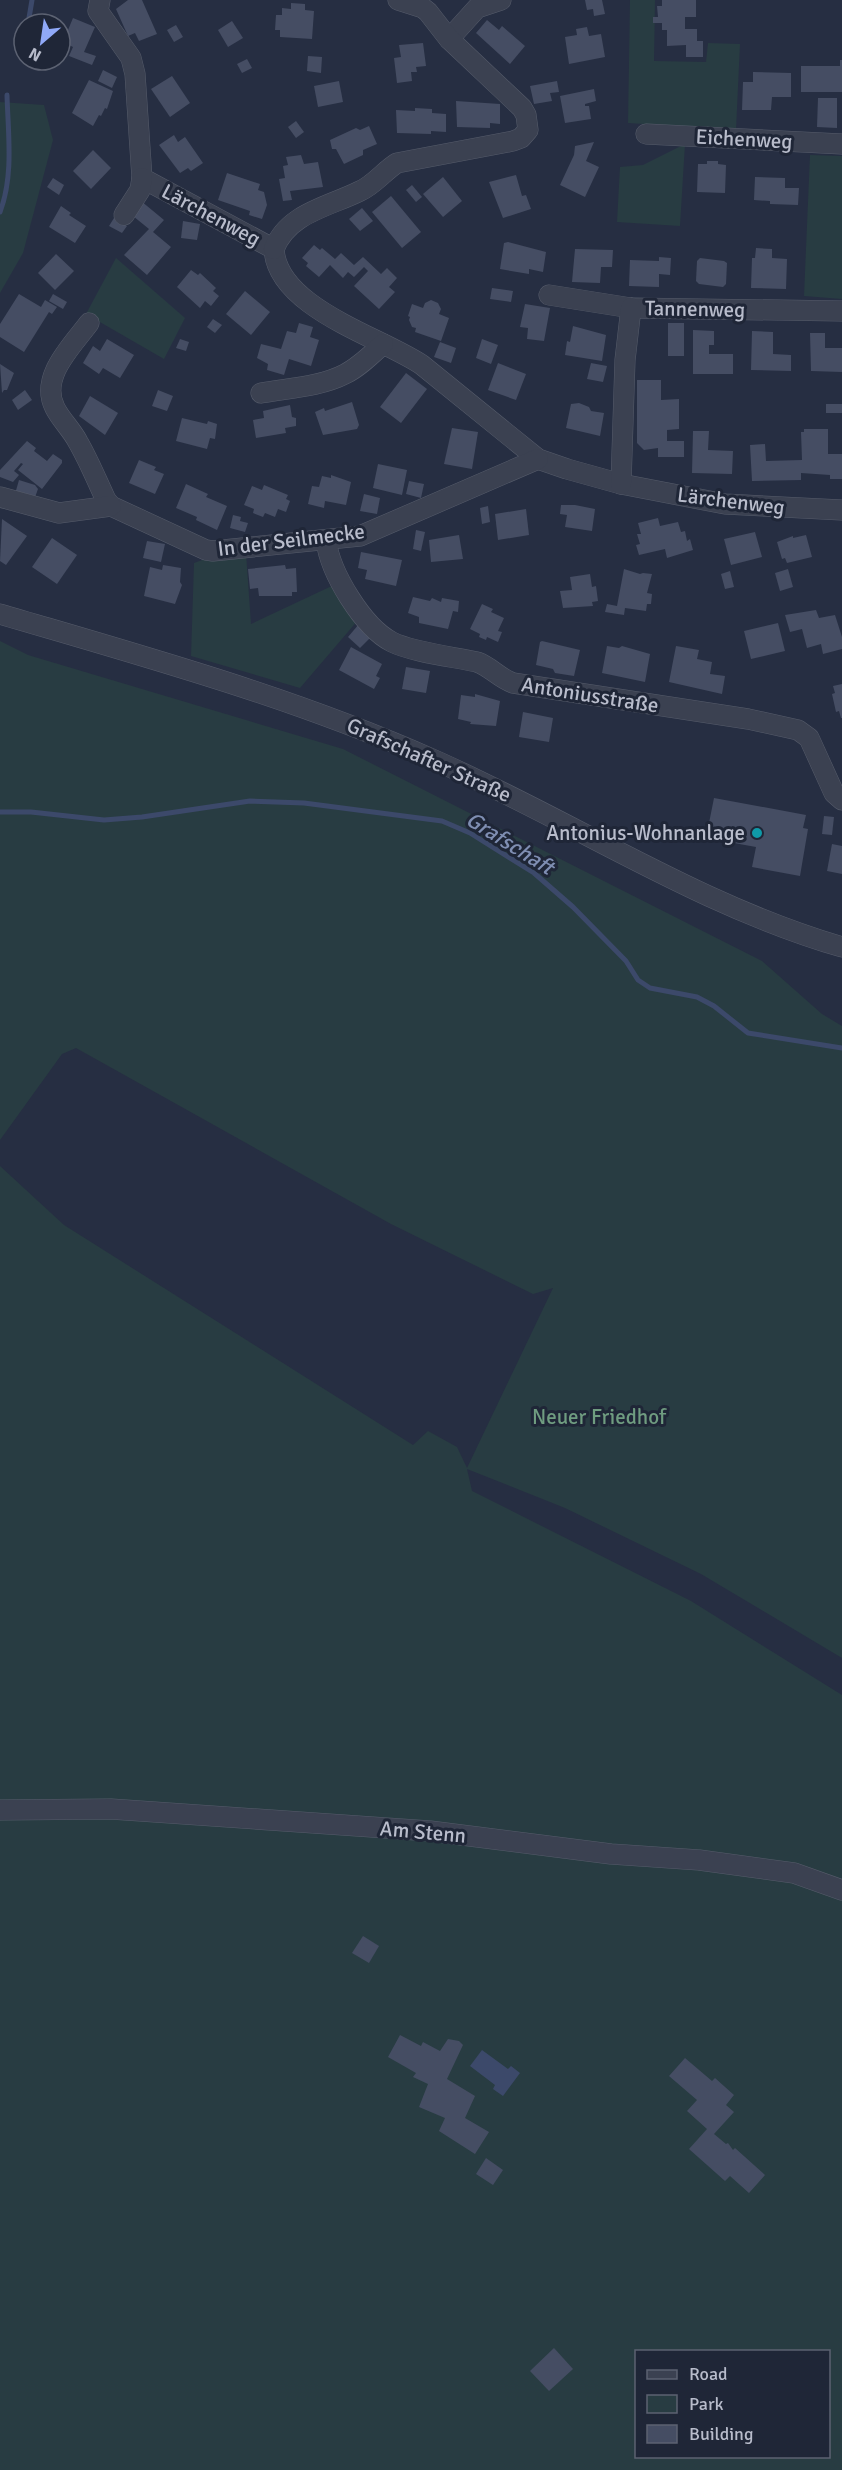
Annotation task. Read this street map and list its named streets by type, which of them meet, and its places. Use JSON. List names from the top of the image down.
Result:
{
  "streets": {
    "street": [
      "Eichenweg",
      "Lärchenweg",
      "Tannenweg",
      "In der Seilmecke",
      "Antoniusstraße",
      "Grafschafter Straße",
      "Am Stenn"
    ]
  },
  "crossings": [
    ["Lärchenweg", "In der Seilmecke"],
    ["In der Seilmecke", "Antoniusstraße"]
  ],
  "water": ["Grafschaft"],
  "parks": ["Neuer Friedhof"],
  "places": ["Antonius-Wohnanlage"],
  "legend": ["Road", "Park", "Building"],
  "north": "bottom left"
}
